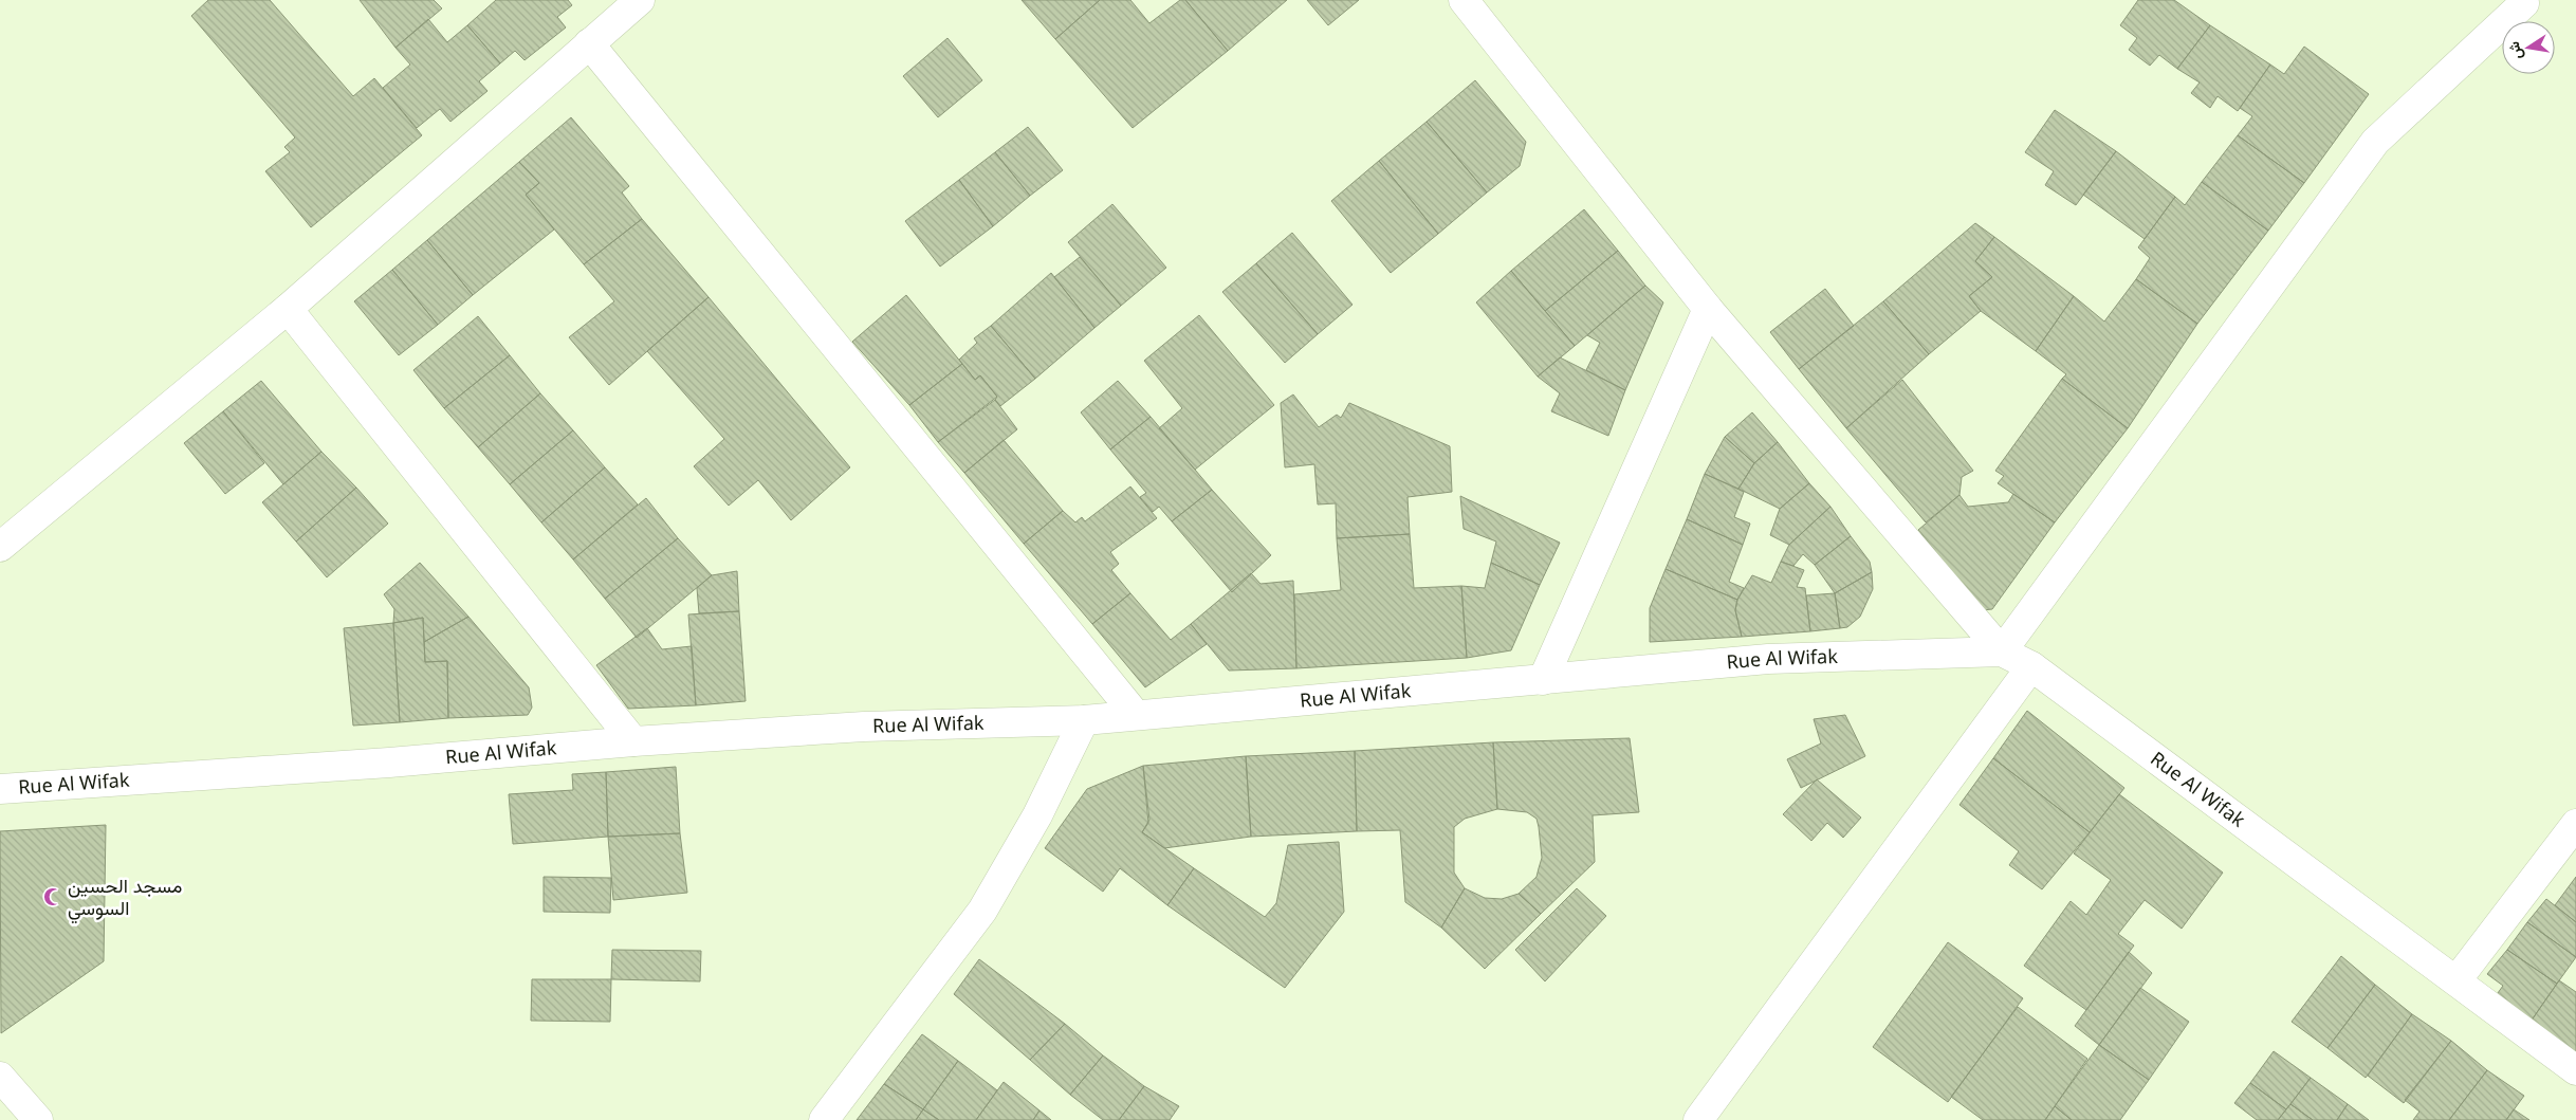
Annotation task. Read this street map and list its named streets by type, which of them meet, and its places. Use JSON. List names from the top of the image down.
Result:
{
  "streets": {
    "street": ["Rue Al Wifak"]
  },
  "places": {
    "mosque": ["مسجد الحسين السوسي"]
  },
  "north": "left"
}
